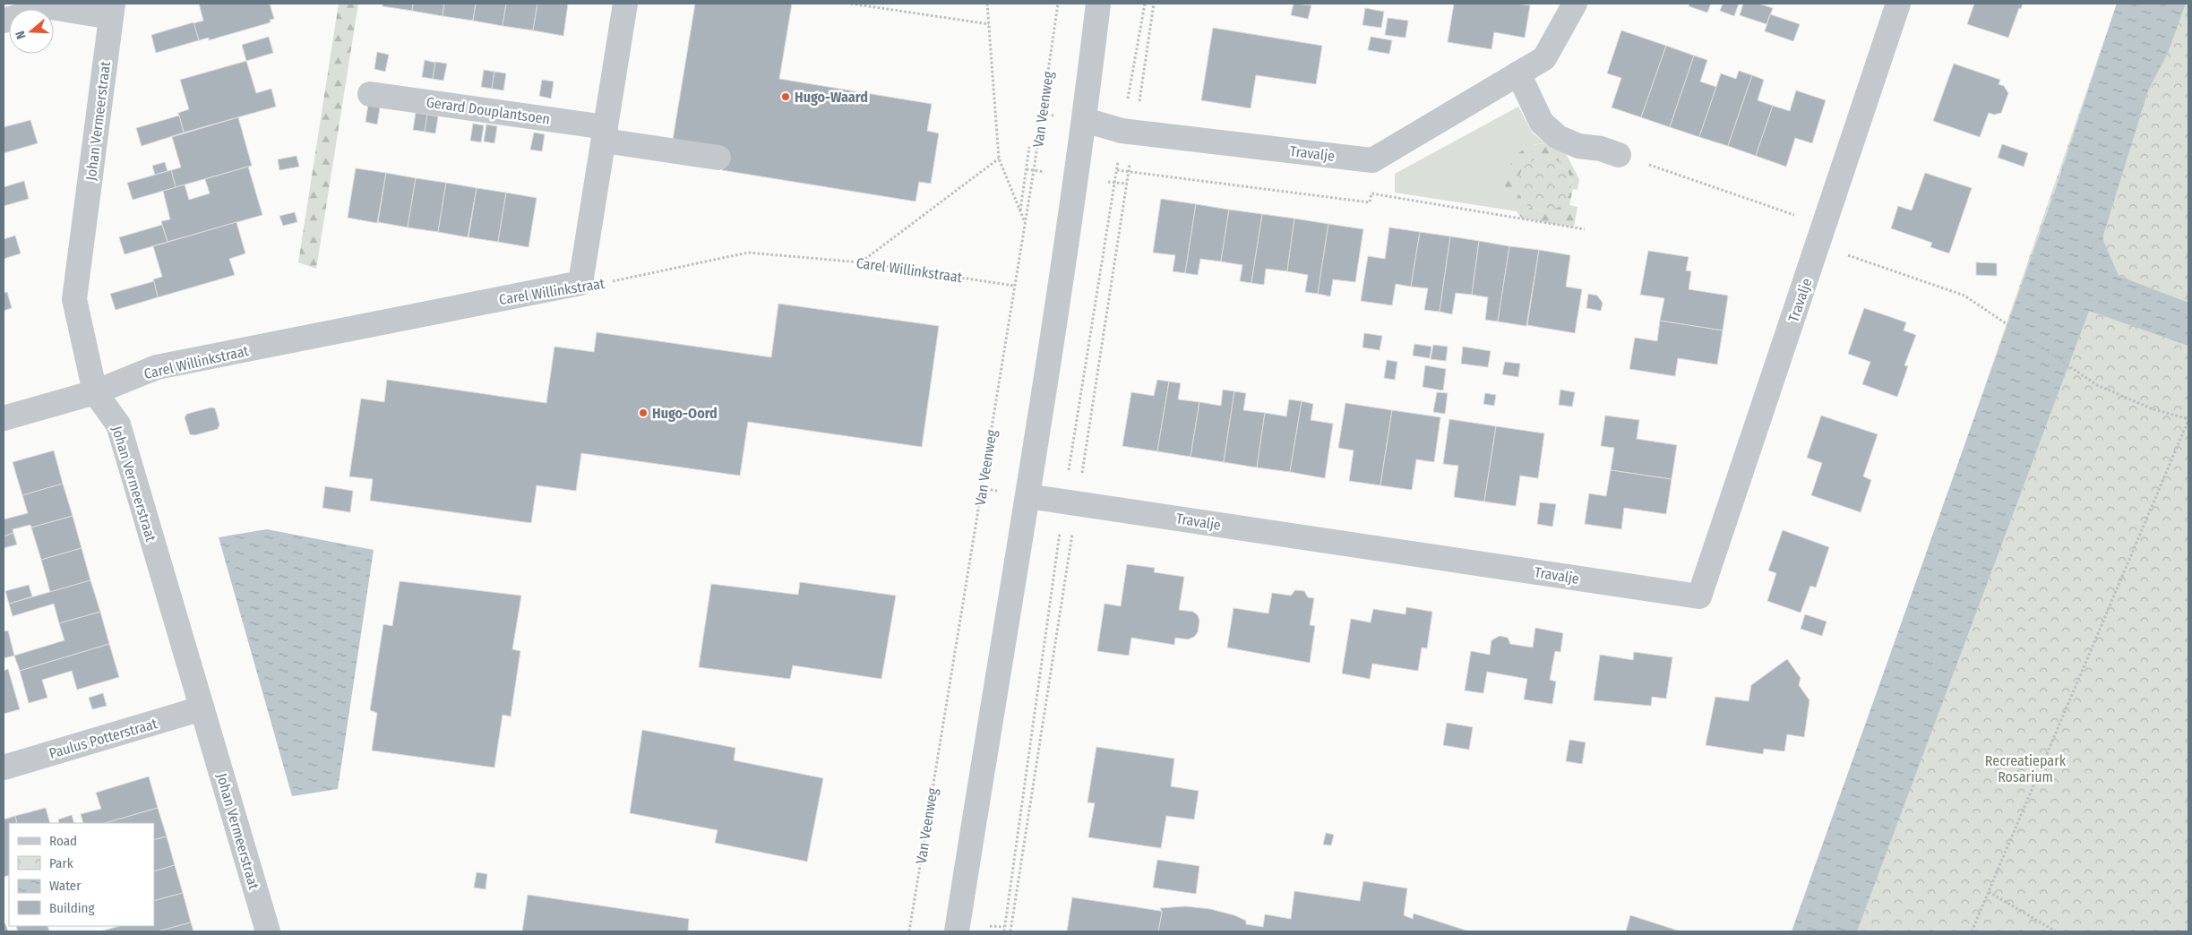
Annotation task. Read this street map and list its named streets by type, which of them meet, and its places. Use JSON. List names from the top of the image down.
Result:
{
  "streets": {
    "street": [
      "Gerard Douplantsoen",
      "Johan Vermeerstraat",
      "Travalje",
      "Carel Willinkstraat",
      "Paulus Potterstraat"
    ],
    "path": ["Van Veenweg"]
  },
  "crossings": [
    ["Van Veenweg", "Carel Willinkstraat"],
    ["Johan Vermeerstraat", "Carel Willinkstraat"],
    ["Johan Vermeerstraat", "Paulus Potterstraat"]
  ],
  "parks": ["Recreatiepark Rosarium"],
  "places": ["Hugo-Waard", "Hugo-Oord"],
  "legend": [
    "Road",
    "Park",
    "Water",
    "Building"
  ],
  "north": "left"
}
